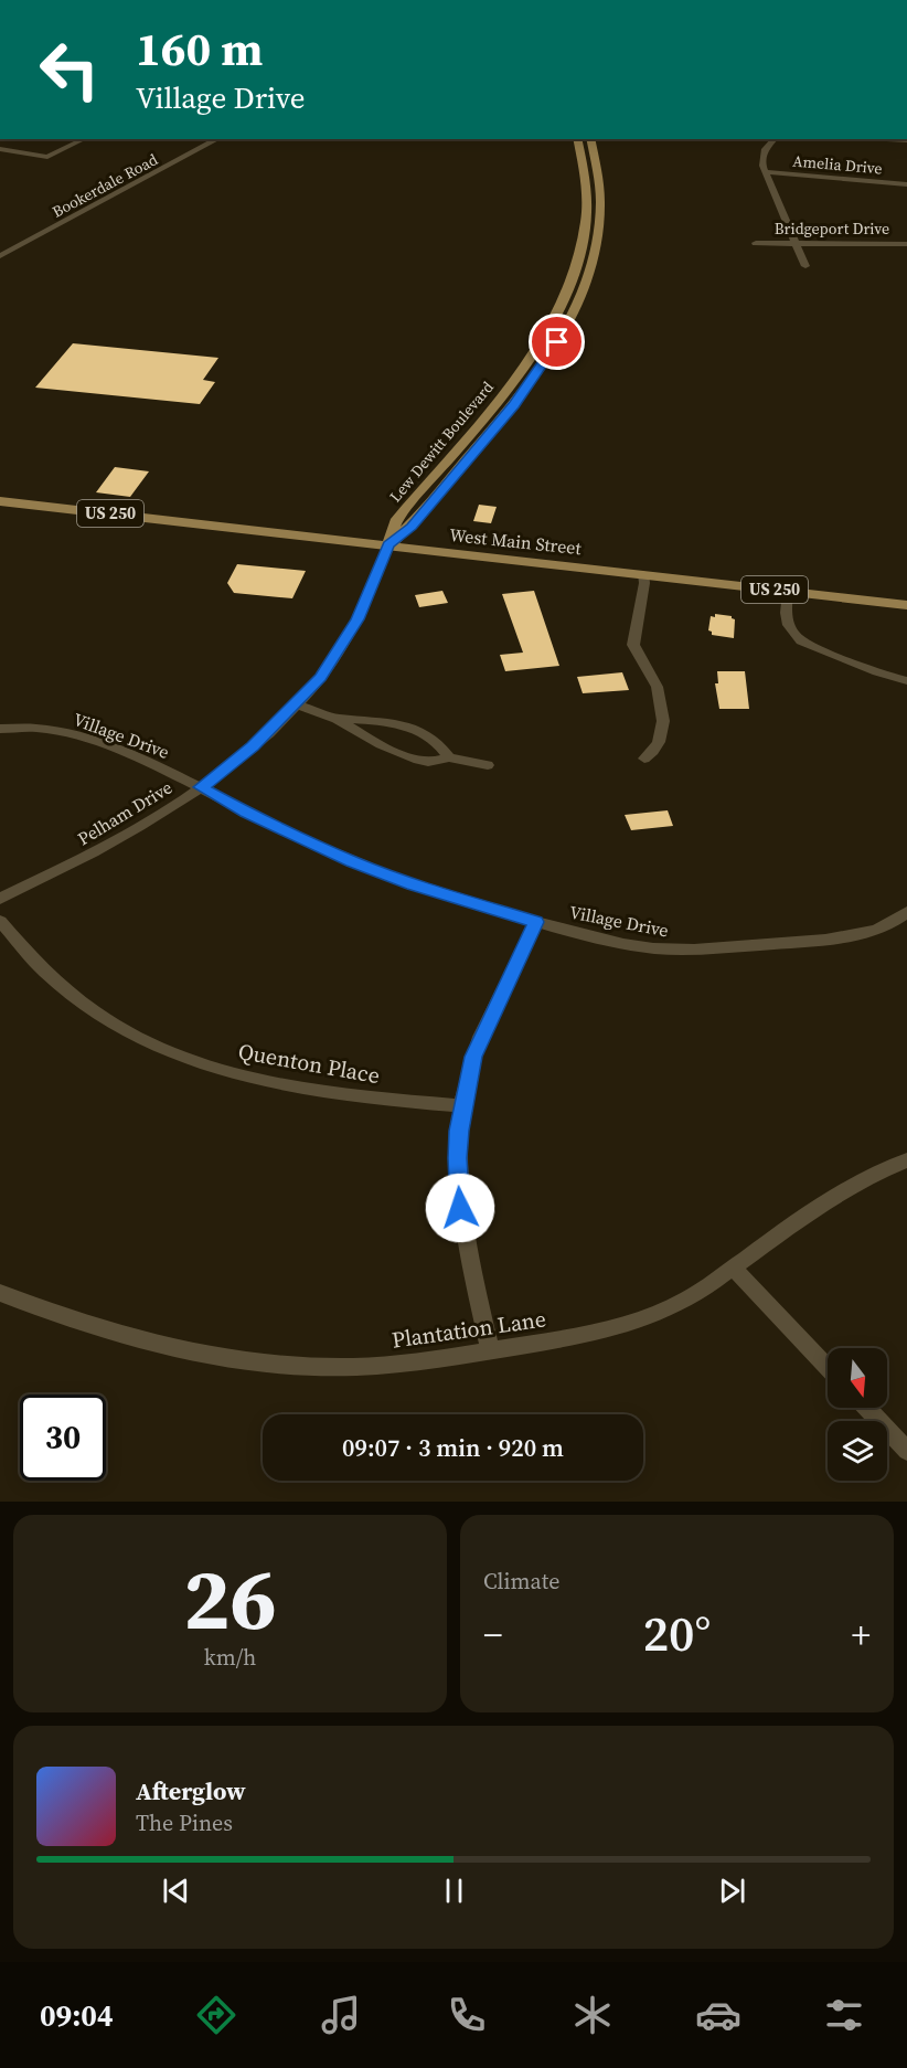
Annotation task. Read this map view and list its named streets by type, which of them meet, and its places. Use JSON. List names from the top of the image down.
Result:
{
  "streets": {
    "main road": ["Lew Dewitt Boulevard", "US 250", "West Main Street"],
    "street": [
      "Amelia Drive",
      "Bookerdale Road",
      "Bridgeport Drive",
      "Village Drive",
      "Pelham Drive",
      "Quenton Place",
      "Plantation Lane"
    ]
  },
  "crossings": [
    ["Lew Dewitt Boulevard", "West Main Street"],
    ["Lew Dewitt Boulevard", "Pelham Drive"],
    ["West Main Street", "Pelham Drive"],
    ["Village Drive", "Pelham Drive"]
  ],
  "north": "bottom",
  "page": {
    "turn": ["160 m", "Village Drive"],
    "limit": "30",
    "trip": "09:07 · 3 min · 920 m",
    "tile": [
      ["26", "km/h"],
      "Climate"
    ],
    "heat": ["−", "20°", "+"],
    "song": ["Afterglow", "The Pines"],
    "tabs": "09:04"
  }
}
